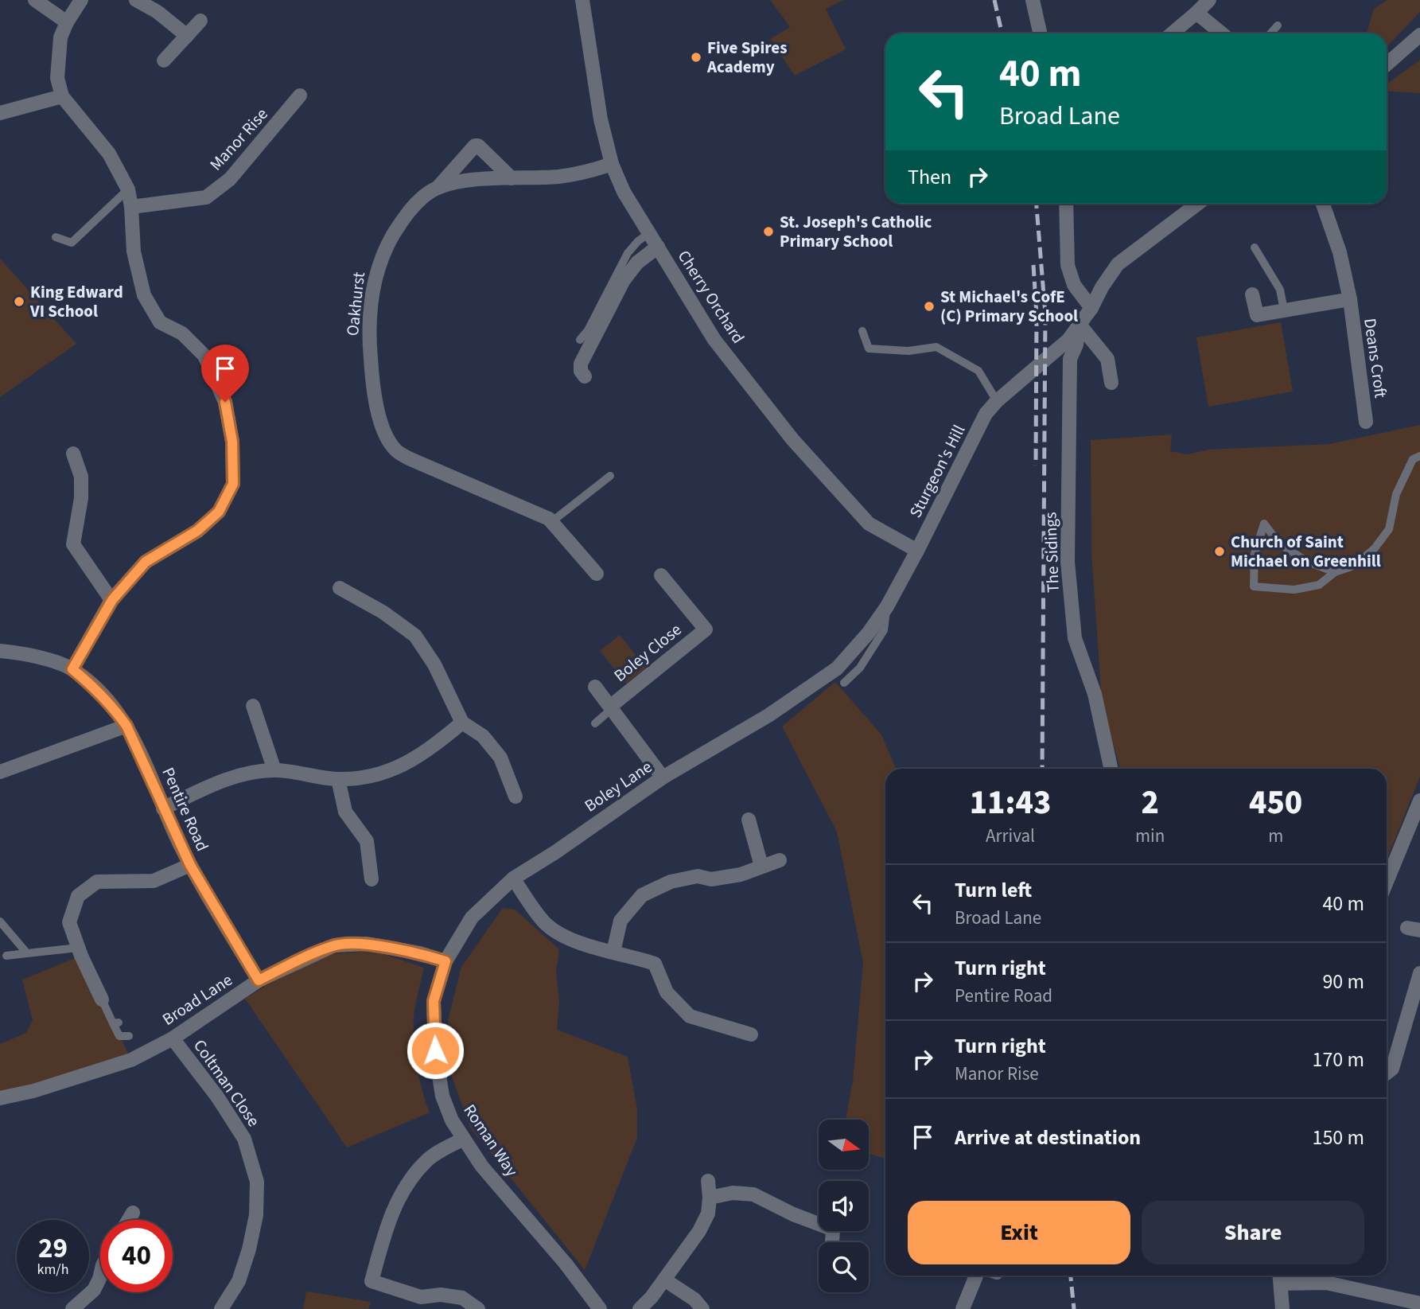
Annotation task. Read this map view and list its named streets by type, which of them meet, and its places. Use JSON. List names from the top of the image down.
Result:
{
  "streets": {
    "street": [
      "Manor Rise",
      "Cherry Orchard",
      "Oakhurst",
      "Deans Croft",
      "Sturgeon's Hill",
      "The Sidings",
      "Boley Close",
      "Boley Lane",
      "Pentire Road",
      "Broad Lane",
      "Coltman Close",
      "Roman Way"
    ]
  },
  "crossings": [
    ["Cherry Orchard", "Oakhurst"],
    ["Cherry Orchard", "Sturgeon's Hill"],
    ["Sturgeon's Hill", "The Sidings"],
    ["Sturgeon's Hill", "Boley Lane"],
    ["Boley Close", "Boley Lane"],
    ["Boley Lane", "Broad Lane"],
    ["Boley Lane", "Roman Way"],
    ["Pentire Road", "Broad Lane"],
    ["Broad Lane", "Coltman Close"],
    ["Broad Lane", "Roman Way"]
  ],
  "places": [
    "Five Spires Academy",
    "St. Joseph's Catholic Primary School",
    "King Edward VI School",
    "St Michael's CofE (C) Primary School",
    "Church of Saint Michael on Greenhill"
  ],
  "north": "right",
  "page": {
    "turn": ["40 m", "Broad Lane"],
    "then": "Then",
    "eta": [
      "11:43",
      "Arrival",
      "2",
      "min",
      "450",
      "m"
    ],
    "list": [
      {
        "name": "Turn left",
        "note": "Broad Lane",
        "value": "40 m"
      },
      {
        "name": "Turn right",
        "note": "Pentire Road",
        "value": "90 m"
      },
      {
        "name": "Turn right",
        "note": "Manor Rise",
        "value": "170 m"
      },
      {
        "name": "Arrive at destination",
        "value": "150 m"
      }
    ],
    "buttons": ["Exit", "Share"],
    "speed": "29 km/h",
    "limit": "40"
  }
}
